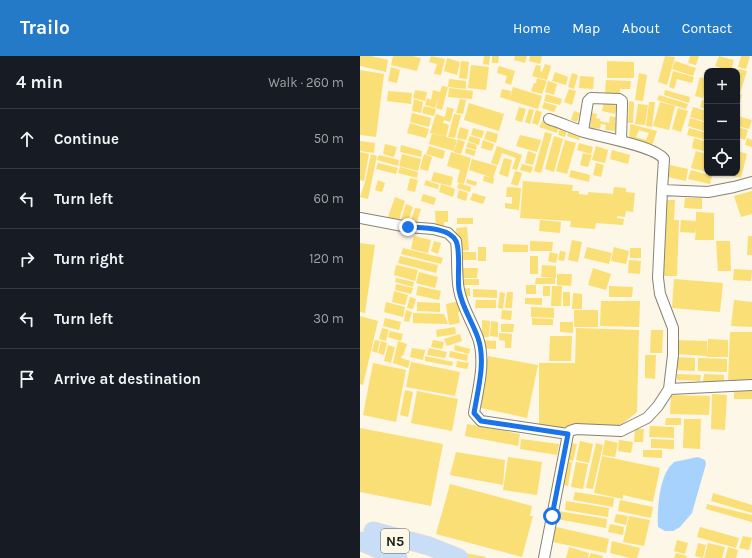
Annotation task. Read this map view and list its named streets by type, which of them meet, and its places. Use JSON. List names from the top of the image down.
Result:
{
  "streets": {
    "highway": ["N5"]
  },
  "page": {
    "header": "Trailo",
    "nav": [
      "Home",
      "Map",
      "About",
      "Contact"
    ],
    "heading": ["4 min", "Walk · 260 m"],
    "map_buttons": ["+", "−"],
    "list": [
      ["Continue", "50 m"],
      ["Turn left", "60 m"],
      ["Turn right", "120 m"],
      ["Turn left", "30 m"],
      "Arrive at destination"
    ]
  }
}
